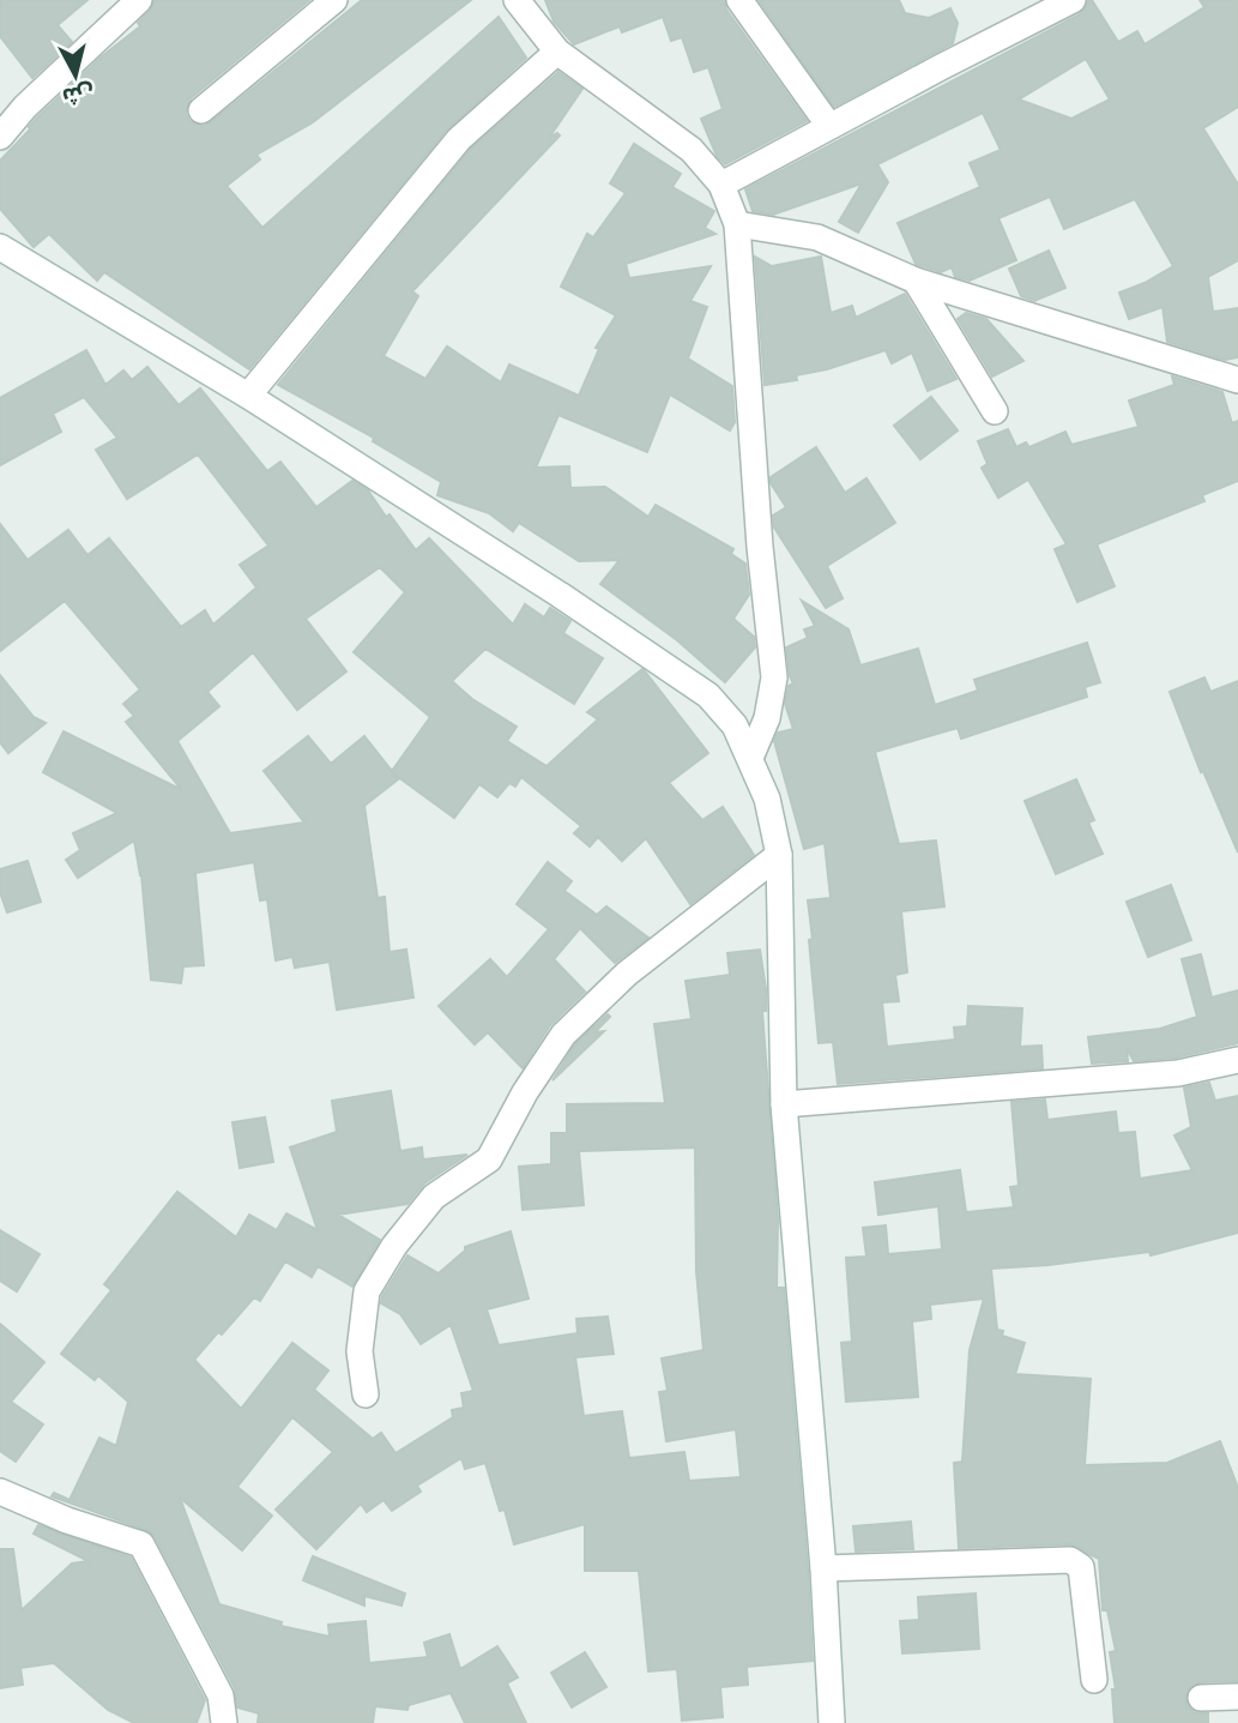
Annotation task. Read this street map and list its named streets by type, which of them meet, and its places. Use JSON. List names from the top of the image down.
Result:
{
  "north": "bottom"
}
